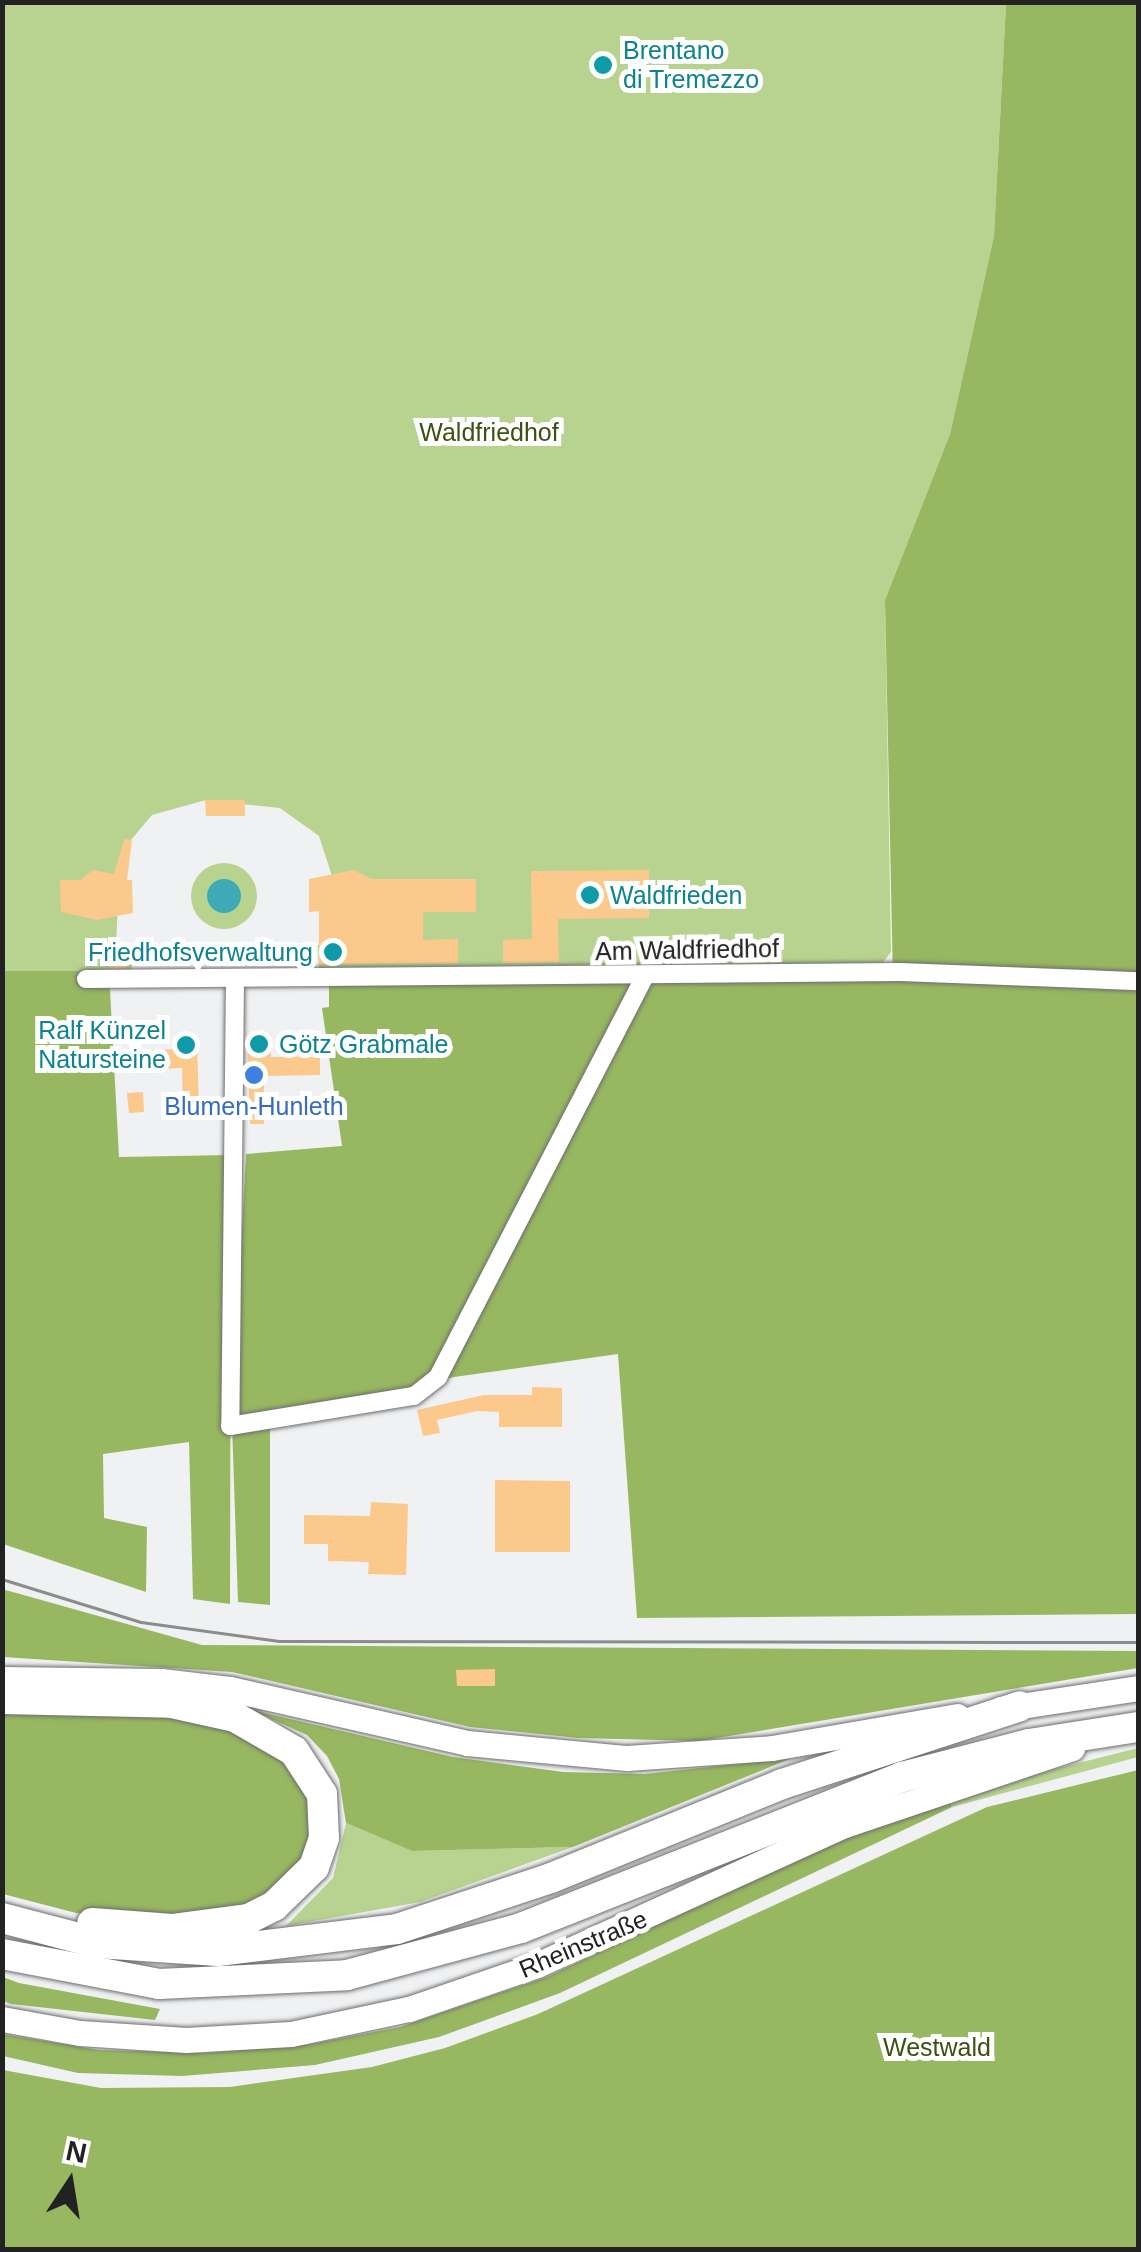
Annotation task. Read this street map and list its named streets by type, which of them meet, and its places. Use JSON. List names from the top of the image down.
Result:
{
  "streets": {
    "main road": ["Rheinstraße"],
    "street": ["Am Waldfriedhof"]
  },
  "parks": ["Waldfriedhof", "Westwald"],
  "places": [
    "Brentano di Tremezzo",
    "Waldfrieden",
    "Friedhofsverwaltung",
    "Götz Grabmale",
    "Ralf Künzel Natursteine",
    "Blumen-Hunleth"
  ],
  "north": "top"
}
